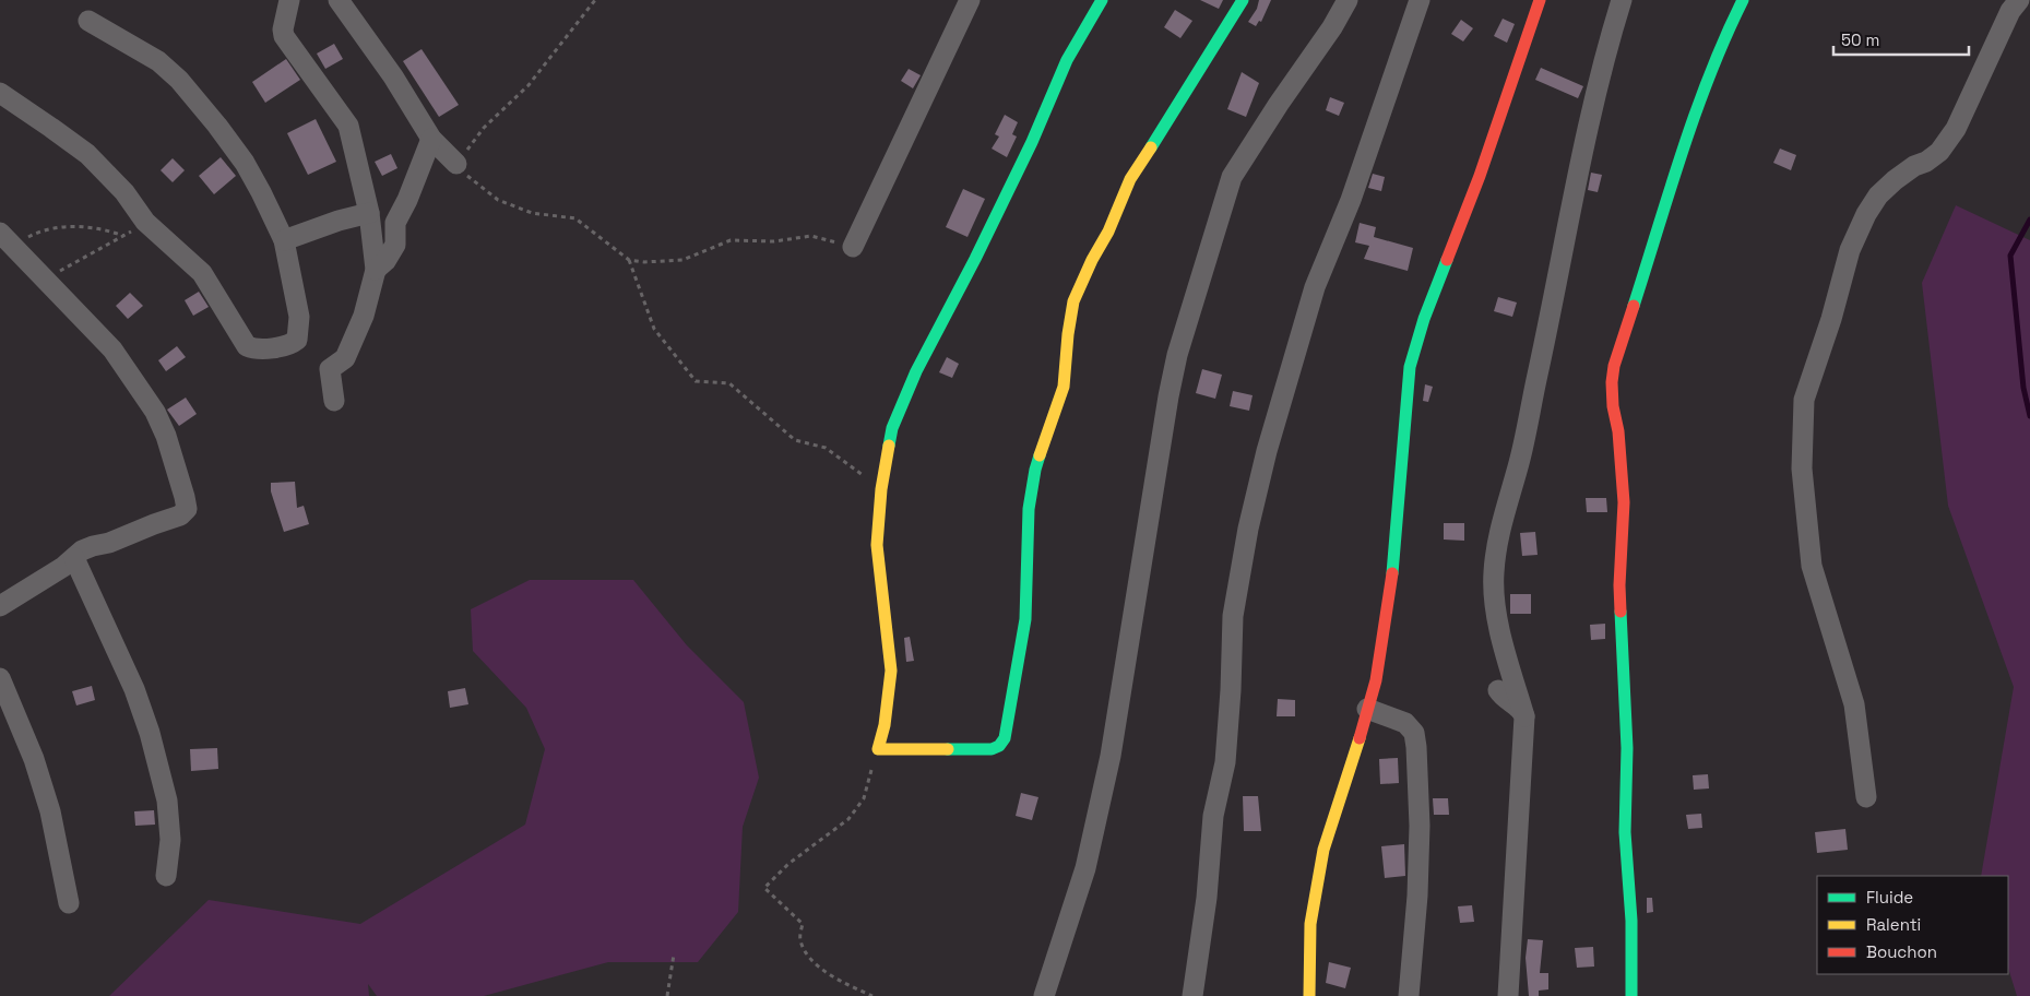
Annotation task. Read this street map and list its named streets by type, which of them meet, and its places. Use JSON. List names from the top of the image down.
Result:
{
  "legend": ["Fluide", "Ralenti", "Bouchon"],
  "scale_bar": "50 m"
}
